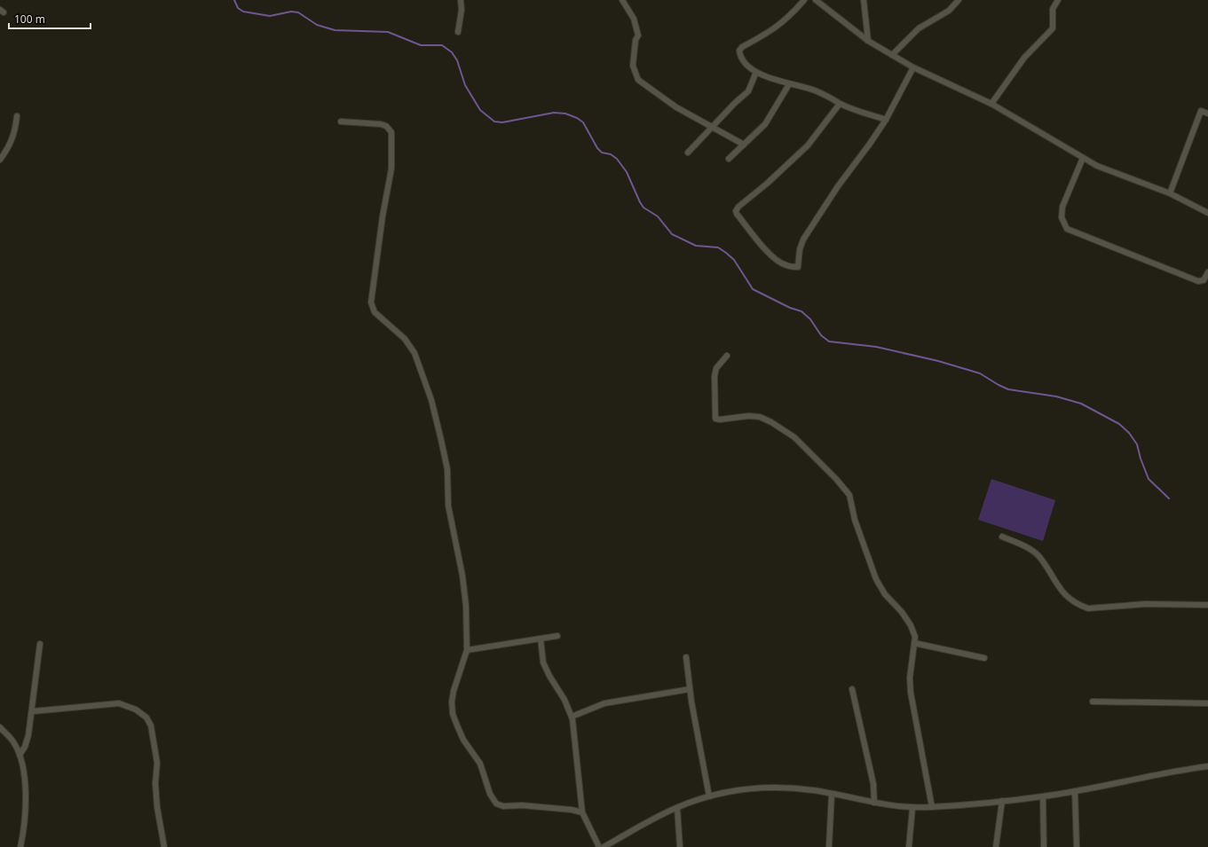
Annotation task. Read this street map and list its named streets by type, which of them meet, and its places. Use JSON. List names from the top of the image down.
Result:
{
  "scale_bar": "100 m"
}
